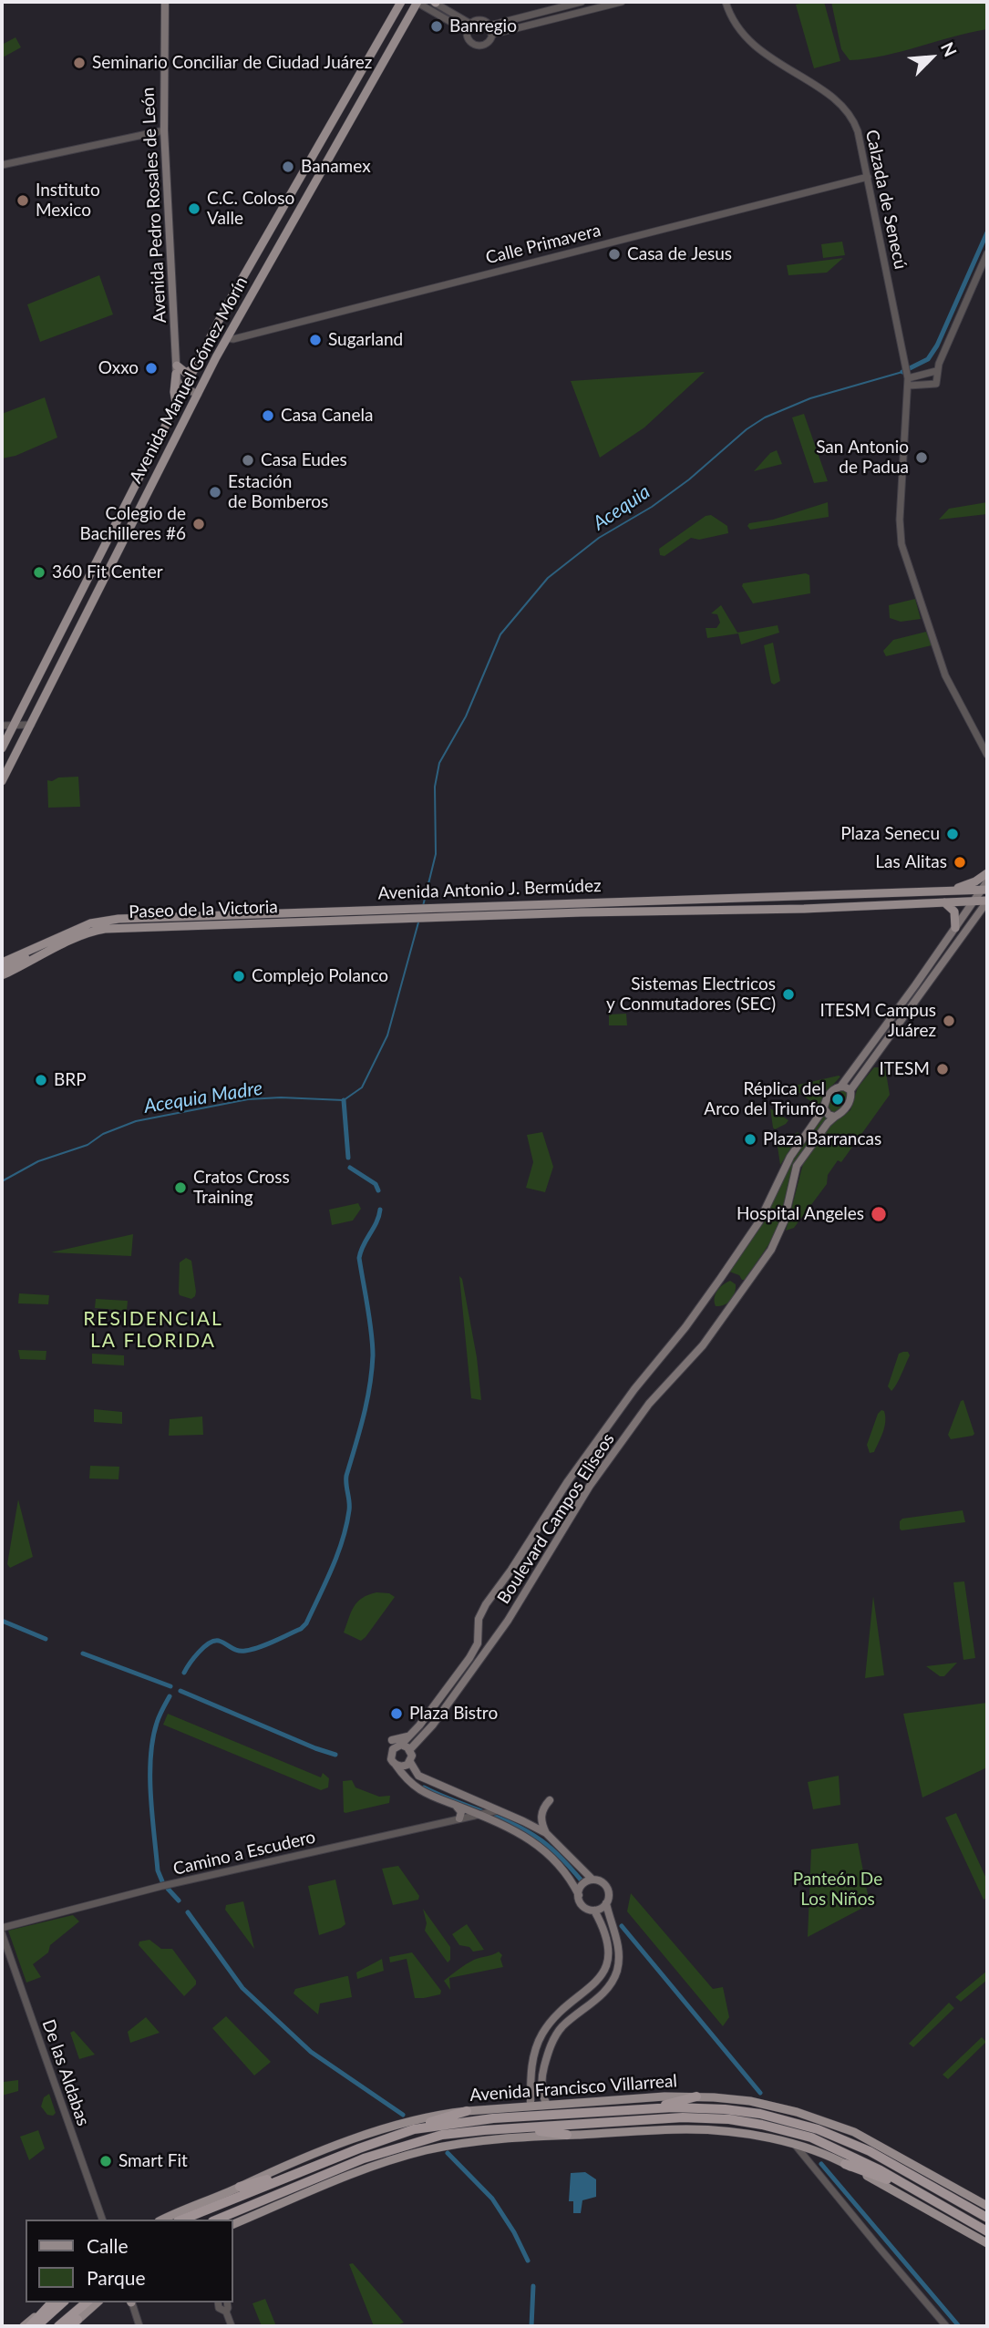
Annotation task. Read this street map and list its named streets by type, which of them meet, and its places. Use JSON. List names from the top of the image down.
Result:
{
  "streets": {
    "highway": ["Avenida Francisco Villarreal"],
    "main road": [
      "Avenida Pedro Rosales de León",
      "Avenida Manuel Gómez Morín",
      "Avenida Antonio J. Bermúdez",
      "Paseo de la Victoria",
      "Boulevard Campos Eliseos"
    ],
    "street": [
      "Calzada de Senecú",
      "Calle Primavera",
      "Camino a Escudero",
      "De las Aldabas"
    ]
  },
  "crossings": [
    ["Calzada de Senecú", "Calle Primavera"],
    ["Avenida Pedro Rosales de León", "Avenida Manuel Gómez Morín"],
    ["Calle Primavera", "Avenida Manuel Gómez Morín"],
    ["Avenida Antonio J. Bermúdez", "Paseo de la Victoria"]
  ],
  "districts": ["RESIDENCIAL LA FLORIDA"],
  "water": ["Acequia", "Acequia Madre"],
  "parks": ["Panteón De Los Niños"],
  "places": [
    "Banregio",
    "Seminario Conciliar de Ciudad Juárez",
    "Banamex",
    "Instituto Mexico",
    "C.C. Coloso Valle",
    "Casa de Jesus",
    "Sugarland",
    "Oxxo",
    "Casa Canela",
    "San Antonio de Padua",
    "Casa Eudes",
    "Estación de Bomberos",
    "Colegio de Bachilleres #6",
    "360 Fit Center",
    "Plaza Senecu",
    "Las Alitas",
    "Complejo Polanco",
    "Sistemas Electricos y Conmutadores (SEC)",
    "ITESM Campus Juárez",
    "ITESM",
    "BRP",
    "Réplica del Arco del Triunfo",
    "Plaza Barrancas",
    "Cratos Cross Training",
    "Hospital Angeles",
    "Plaza Bistro",
    "Smart Fit"
  ],
  "legend": ["Calle", "Parque"],
  "north": "top right"
}
